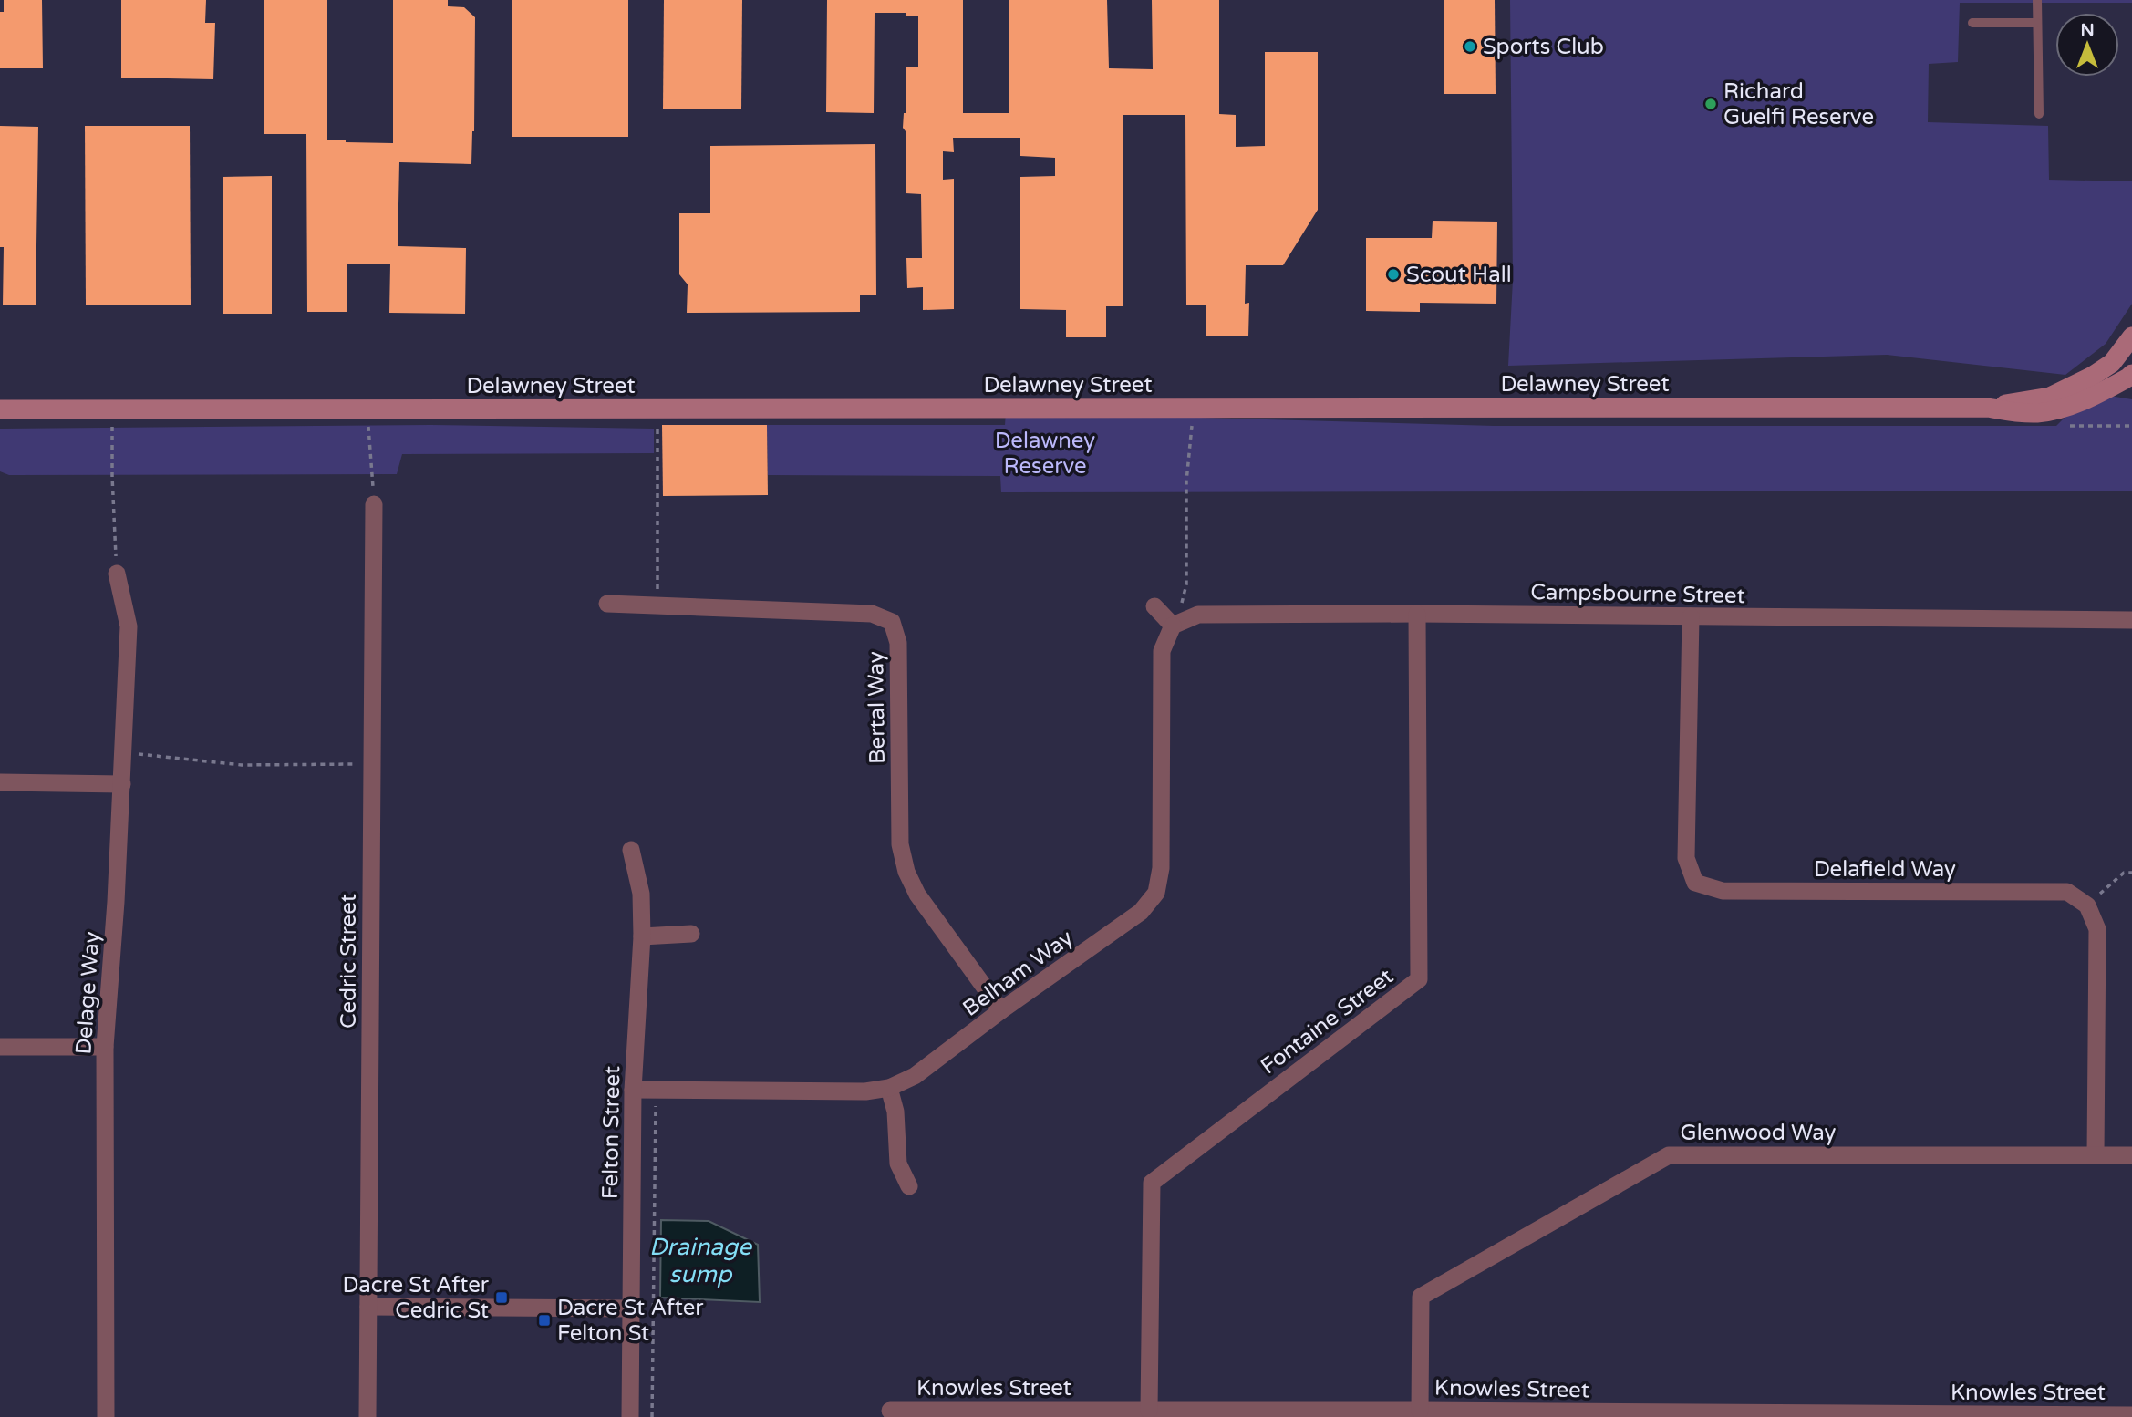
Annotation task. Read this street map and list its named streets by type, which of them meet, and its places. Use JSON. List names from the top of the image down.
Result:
{
  "streets": {
    "street": [
      "Delawney Street",
      "Campsbourne Street",
      "Bertal Way",
      "Delafield Way",
      "Cedric Street",
      "Belham Way",
      "Delage Way",
      "Fontaine Street",
      "Felton Street",
      "Glenwood Way",
      "Knowles Street"
    ]
  },
  "crossings": [
    ["Campsbourne Street", "Delafield Way"],
    ["Campsbourne Street", "Belham Way"],
    ["Campsbourne Street", "Fontaine Street"],
    ["Bertal Way", "Belham Way"],
    ["Belham Way", "Felton Street"],
    ["Fontaine Street", "Knowles Street"],
    ["Glenwood Way", "Knowles Street"]
  ],
  "water": ["Drainage sump"],
  "parks": ["Delawney Reserve"],
  "places": {
    "other": ["Sports Club", "Richard Guelfi Reserve", "Scout Hall"],
    "transit": ["Dacre St After Cedric St", "Dacre St After Felton St"]
  },
  "north": "top"
}
